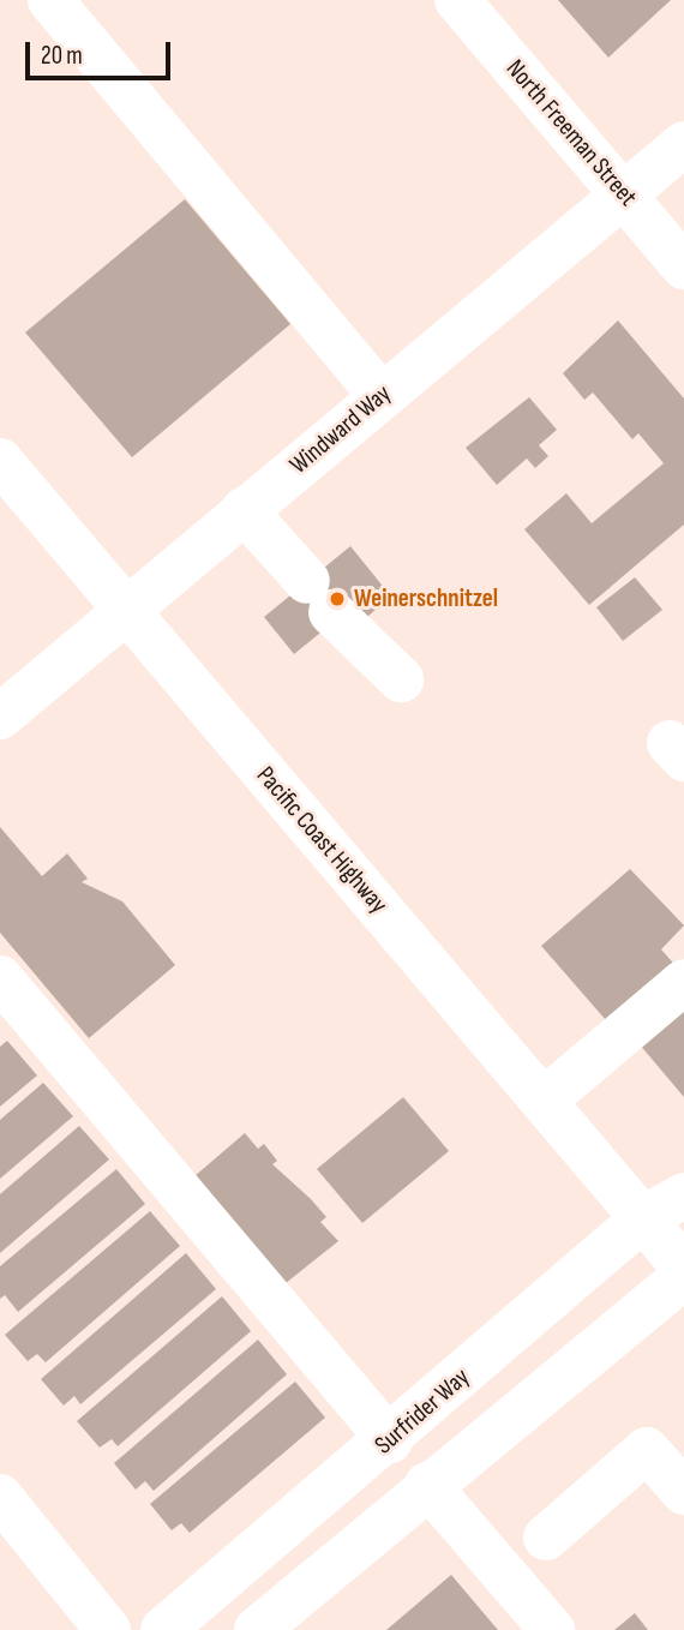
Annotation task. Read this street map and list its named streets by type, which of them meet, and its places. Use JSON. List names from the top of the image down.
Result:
{
  "streets": {
    "main road": [
      "North Freeman Street",
      "Windward Way",
      "Pacific Coast Highway",
      "Surfrider Way"
    ]
  },
  "crossings": [
    ["North Freeman Street", "Windward Way"],
    ["Windward Way", "Pacific Coast Highway"],
    ["Pacific Coast Highway", "Surfrider Way"]
  ],
  "places": ["Weinerschnitzel"],
  "scale_bar": "20 m"
}
